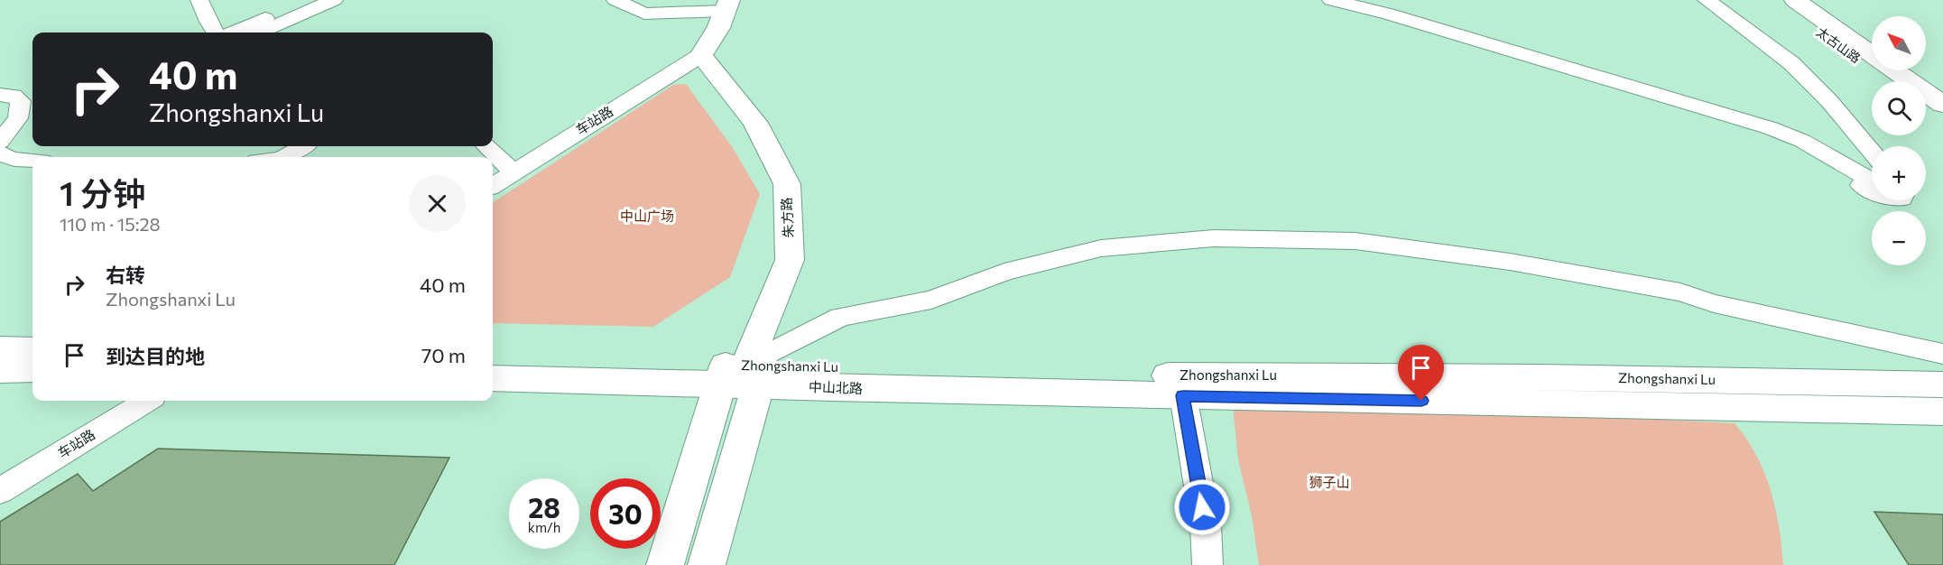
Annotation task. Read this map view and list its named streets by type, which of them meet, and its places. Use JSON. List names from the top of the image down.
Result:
{
  "streets": {
    "main road": [
      "太古山路",
      "朱方路",
      "Zhongshanxi Lu",
      "中山北路"
    ],
    "street": ["车站路"]
  },
  "crossings": [
    ["车站路", "朱方路"],
    ["朱方路", "Zhongshanxi Lu"],
    ["朱方路", "中山北路"],
    ["Zhongshanxi Lu", "中山北路"]
  ],
  "parks": ["中山广场", "狮子山"],
  "north": "top left",
  "page": {
    "map_buttons": ["+", "−"],
    "turn": ["40 m", "Zhongshanxi Lu"],
    "heading": ["1 分钟", "110 m · 15:28"],
    "list": [
      {
        "name": "右转",
        "note": "Zhongshanxi Lu",
        "value": "40 m"
      },
      {
        "name": "到达目的地",
        "value": "70 m"
      }
    ],
    "speed": "28 km/h",
    "limit": "30"
  }
}
